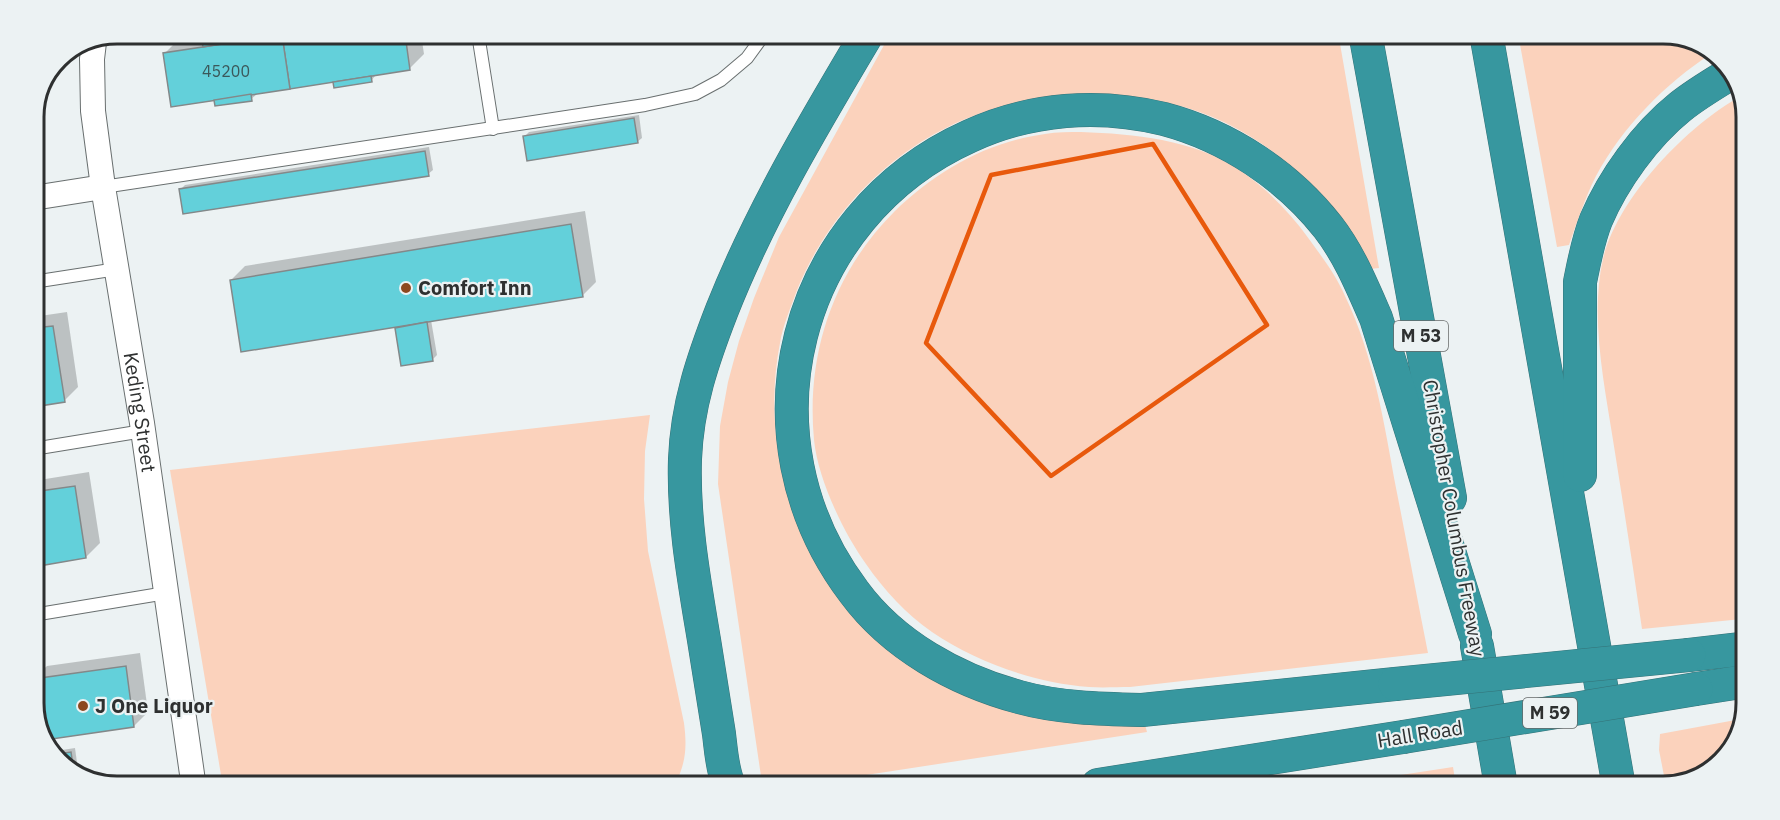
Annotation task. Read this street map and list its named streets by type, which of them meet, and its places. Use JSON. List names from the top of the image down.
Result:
{
  "streets": {
    "highway": [
      "M 53",
      "Christopher Columbus Freeway",
      "M 59",
      "Hall Road"
    ],
    "street": ["Keding Street"]
  },
  "places": ["Comfort Inn", "J One Liquor"],
  "house_numbers": ["45200"]
}
